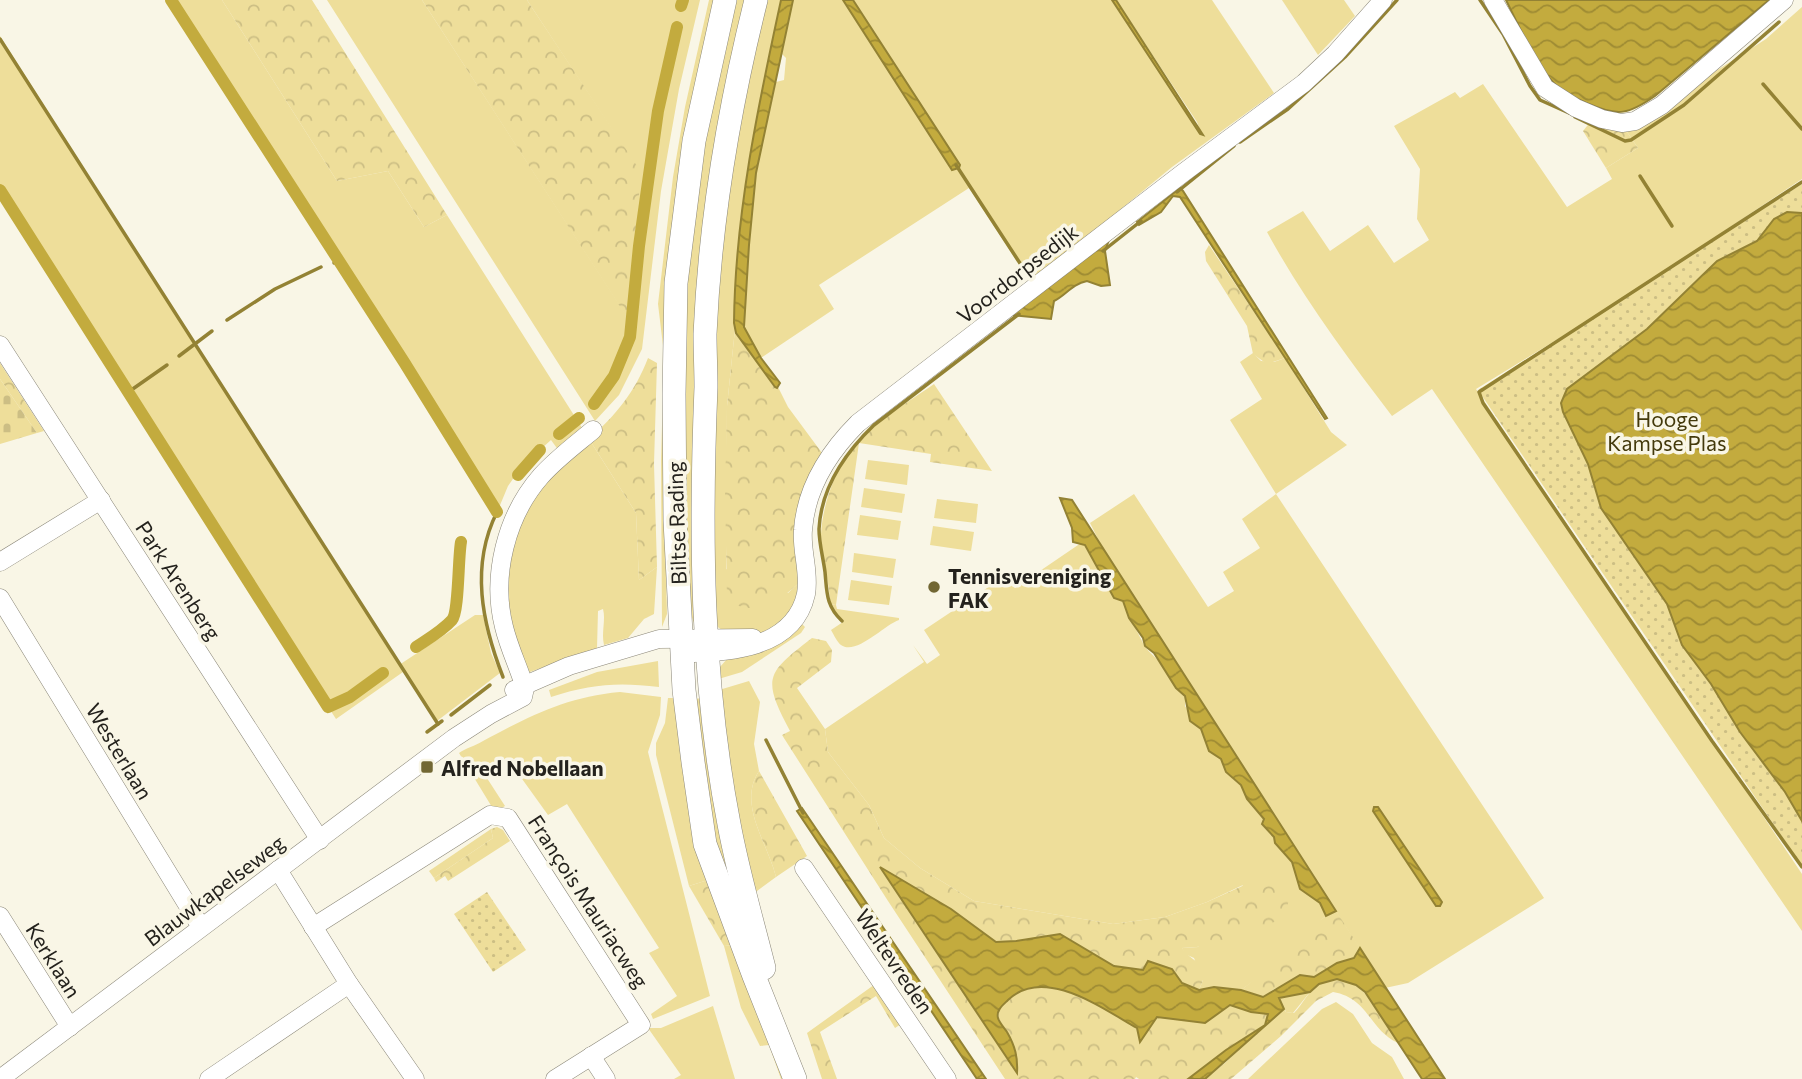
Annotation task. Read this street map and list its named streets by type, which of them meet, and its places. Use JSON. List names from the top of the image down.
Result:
{
  "streets": {
    "main road": ["Biltse Rading"],
    "street": [
      "Voordorpsedijk",
      "Park Arenberg",
      "Westerlaan",
      "Blauwkapelseweg",
      "François Mauriacweg",
      "Kerklaan",
      "Weltevreden"
    ]
  },
  "crossings": [
    ["Voordorpsedijk", "Biltse Rading"],
    ["Voordorpsedijk", "Blauwkapelseweg"],
    ["Biltse Rading", "Blauwkapelseweg"],
    ["Park Arenberg", "Blauwkapelseweg"],
    ["Westerlaan", "Blauwkapelseweg"],
    ["Blauwkapelseweg", "Kerklaan"]
  ],
  "parks": ["Hooge Kampse Plas"],
  "places": {
    "other": ["Tennisvereniging FAK"],
    "transit": ["Alfred Nobellaan"]
  }
}
